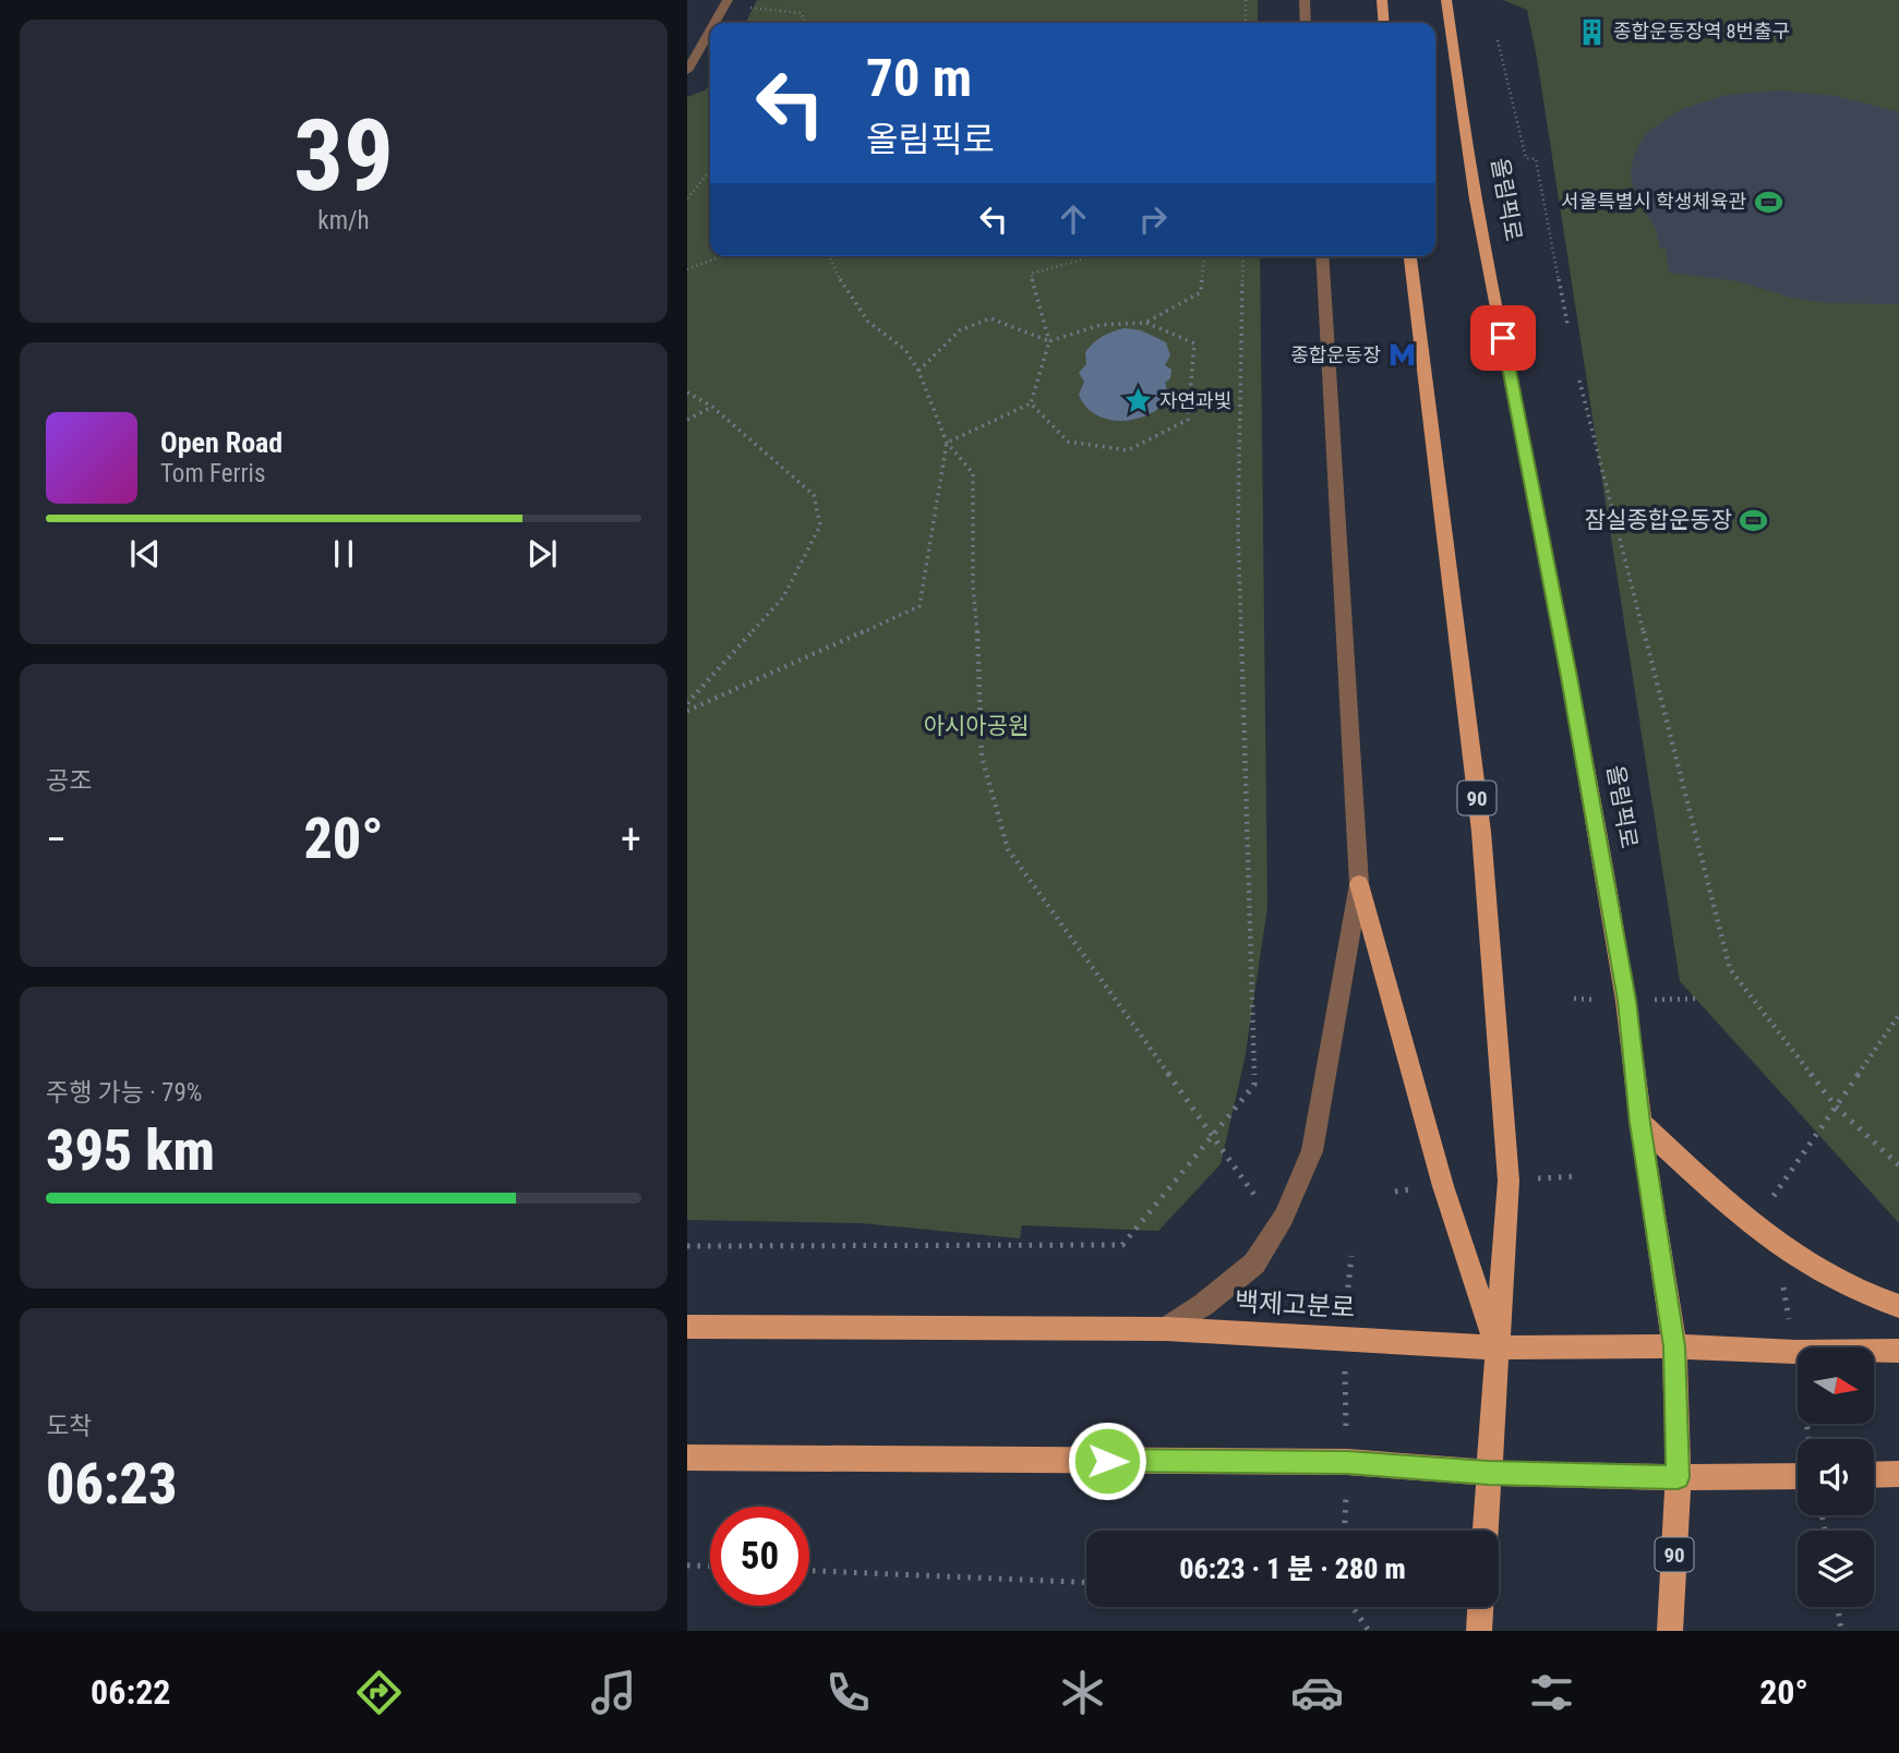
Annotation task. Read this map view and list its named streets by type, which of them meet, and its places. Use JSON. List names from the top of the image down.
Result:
{
  "streets": {
    "main road": ["올림픽로", "90", "백제고분로"]
  },
  "crossings": [
    ["올림픽로", "백제고분로"],
    ["90", "백제고분로"]
  ],
  "parks": ["아시아공원"],
  "places": {
    "building": ["종합운동장역 8번출구"],
    "sports": ["서울특별시 학생체육관", "잠실종합운동장"],
    "metro station": ["종합운동장"],
    "place": ["자연과빛"]
  },
  "north": "right",
  "page": {
    "tile": [
      ["39", "km/h"],
      "공조",
      ["주행 가능 · 79%", "395 km"],
      ["도착", "06:23"]
    ],
    "turn": ["70 m", "올림픽로"],
    "song": ["Open Road", "Tom Ferris"],
    "heat": ["−", "20°", "+"],
    "limit": "50",
    "trip": "06:23 · 1 분 · 280 m",
    "tabs": ["06:22", "20°"]
  }
}
